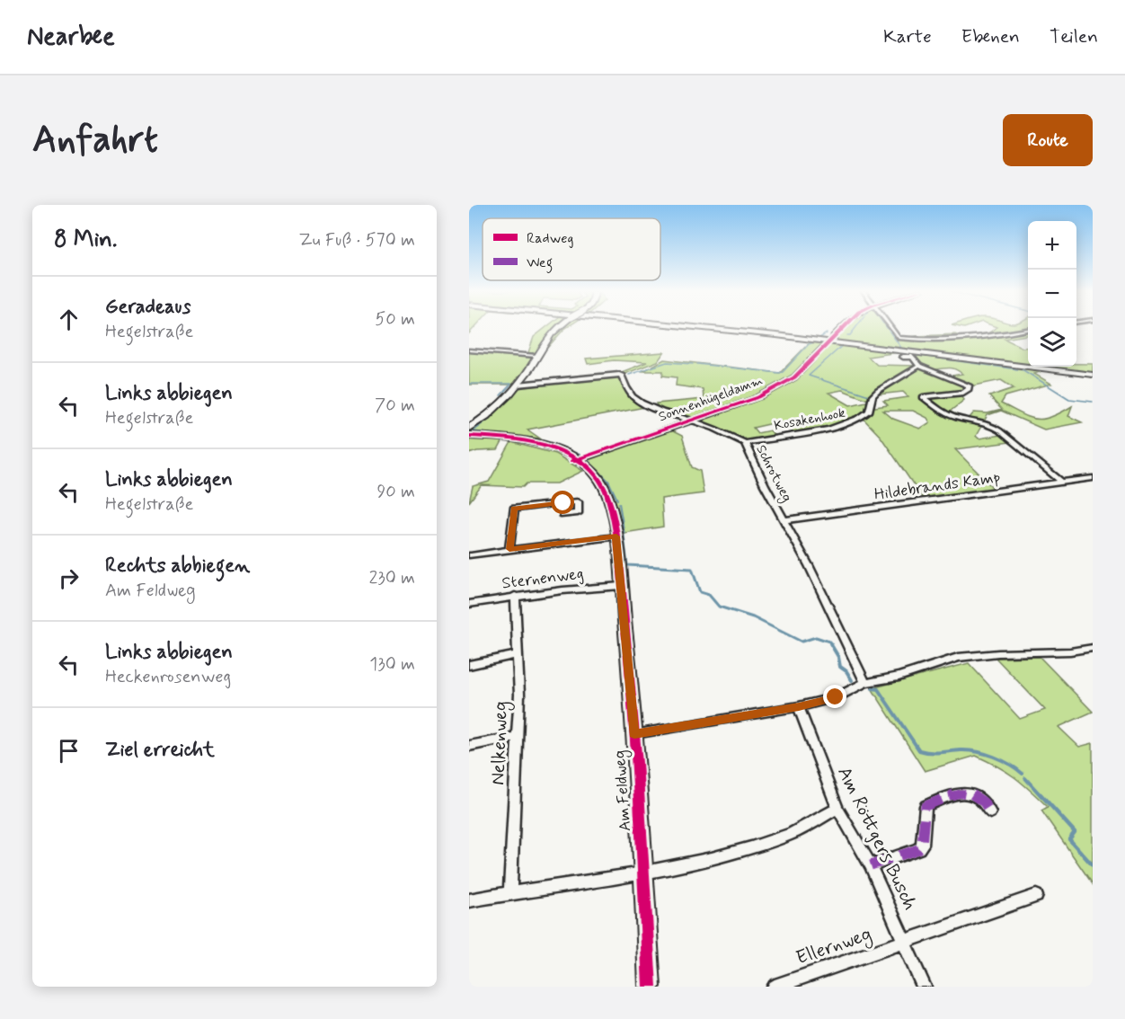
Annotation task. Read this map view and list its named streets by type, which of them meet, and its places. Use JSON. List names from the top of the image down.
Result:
{
  "streets": {
    "street": [
      "Sonnenhügeldamm",
      "Kosakenhook",
      "Schrotweg",
      "Hildebrands Kamp",
      "Sternenweg",
      "Nelkenweg",
      "Am Feldweg",
      "Am Röttgers Busch",
      "Ellernweg"
    ]
  },
  "crossings": [
    ["Sonnenhügeldamm", "Schrotweg"],
    ["Sonnenhügeldamm", "Am Feldweg"],
    ["Kosakenhook", "Schrotweg"],
    ["Schrotweg", "Hildebrands Kamp"],
    ["Sternenweg", "Nelkenweg"],
    ["Sternenweg", "Am Feldweg"],
    ["Am Röttgers Busch", "Ellernweg"]
  ],
  "legend": ["Radweg", "Weg"],
  "page": {
    "header": "Nearbee",
    "nav": ["Karte", "Ebenen", "Teilen"],
    "buttons": "Route",
    "title": "Anfahrt",
    "heading": ["8 Min.", "Zu Fuß · 570 m"],
    "map_buttons": ["+", "−"],
    "list": [
      ["Geradeaus", "Hegelstraße", "50 m"],
      ["Links abbiegen", "Hegelstraße", "70 m"],
      ["Links abbiegen", "Hegelstraße", "90 m"],
      ["Rechts abbiegen", "Am Feldweg", "230 m"],
      ["Links abbiegen", "Heckenrosenweg", "130 m"],
      "Ziel erreicht"
    ]
  }
}
